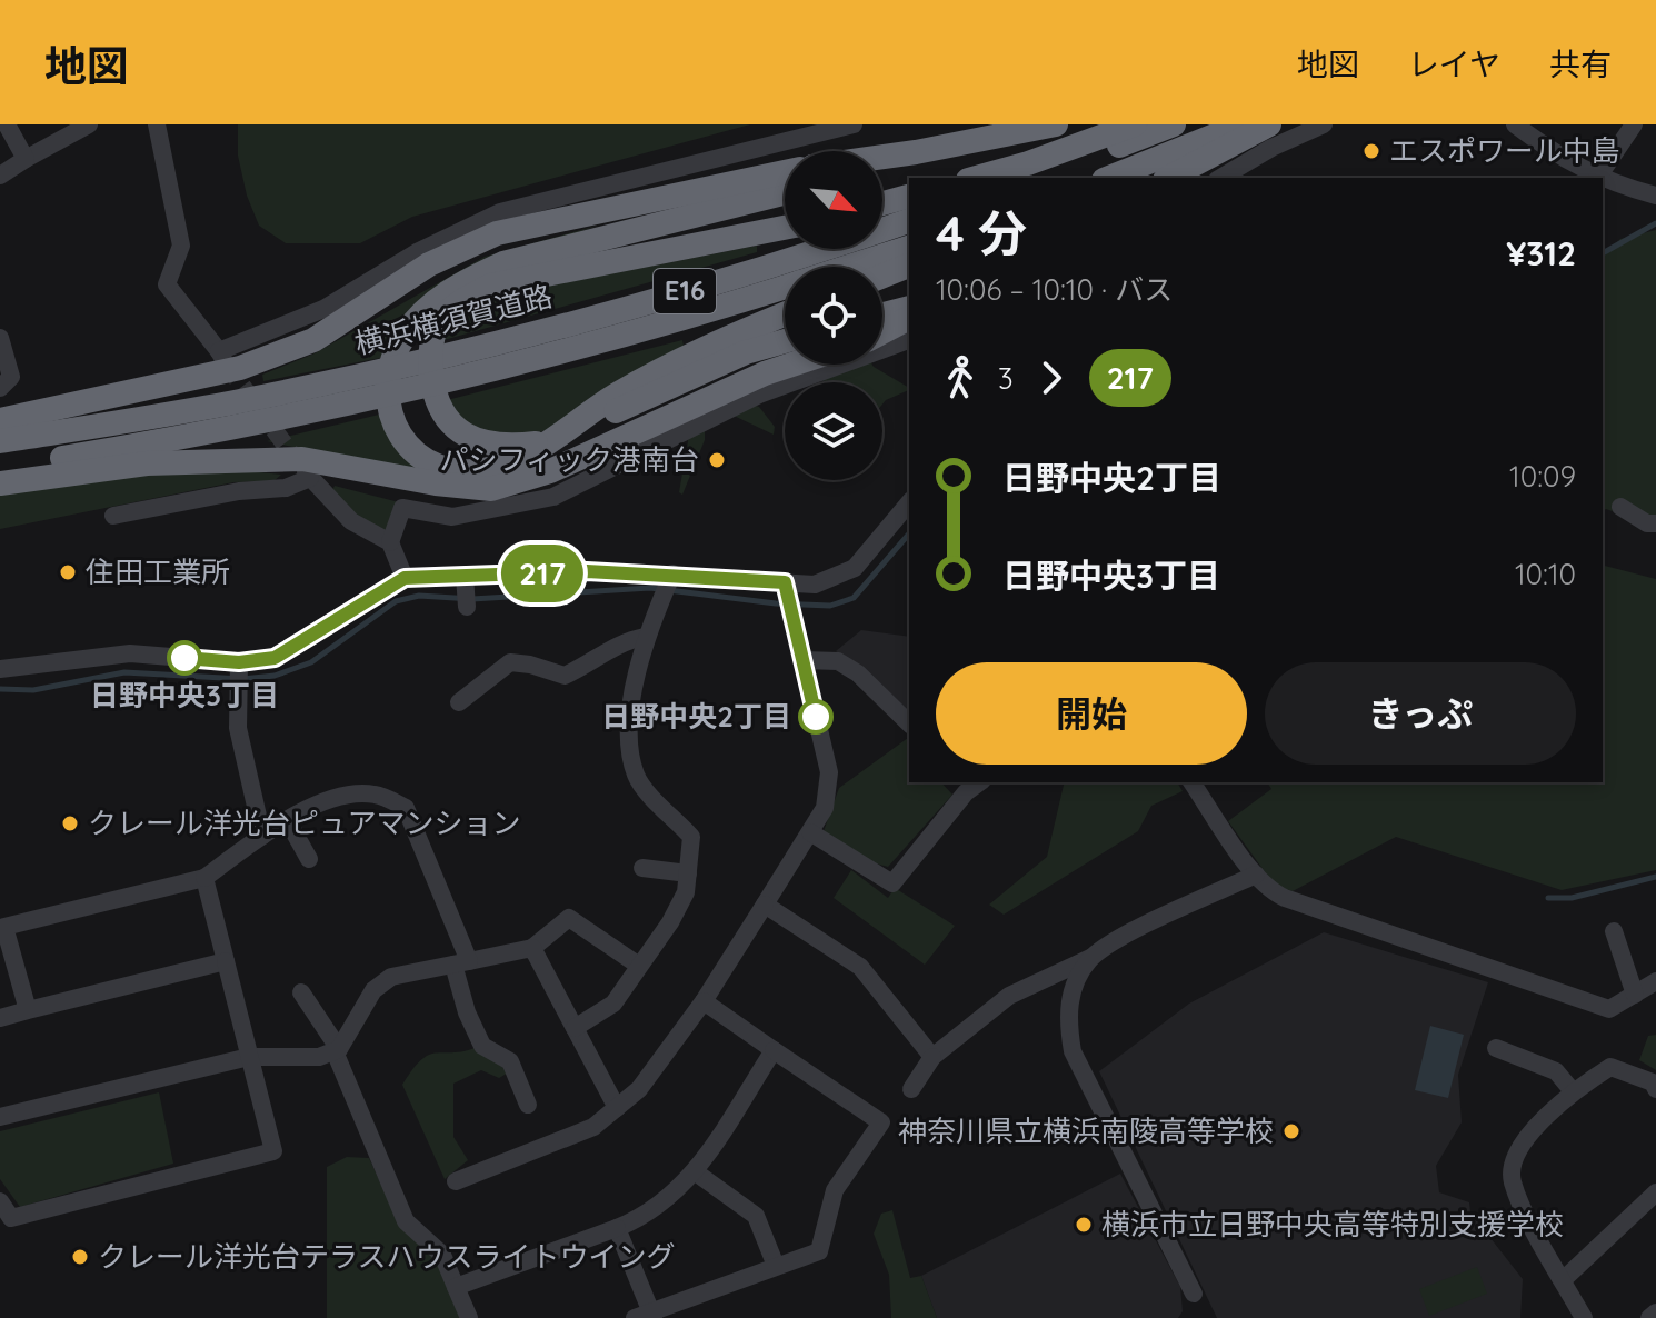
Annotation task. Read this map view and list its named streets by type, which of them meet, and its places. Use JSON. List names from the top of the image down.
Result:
{
  "streets": {
    "highway": ["E16", "横浜横須賀道路"]
  },
  "places": [
    "エスポワール中島",
    "パシフィック港南台",
    "住田工業所",
    "日野中央3丁目",
    "日野中央2丁目",
    "クレール洋光台ピュアマンション",
    "神奈川県立横浜南陵高等学校",
    "横浜市立日野中央高等特別支援学校",
    "クレール洋光台テラスハウスライトウイング"
  ],
  "lines": ["bus line 217"],
  "north": "bottom right",
  "page": {
    "header": "地図",
    "nav": ["地図", "レイヤ", "共有"],
    "on_map": "217",
    "heading": ["4 分", "10:06 – 10:10 · バス", "¥312"],
    "legs": ["3", "217"],
    "list": [
      {
        "name": "日野中央2丁目",
        "value": "10:09"
      },
      {
        "name": "日野中央3丁目",
        "value": "10:10"
      }
    ],
    "buttons": ["開始", "きっぷ"]
  }
}
